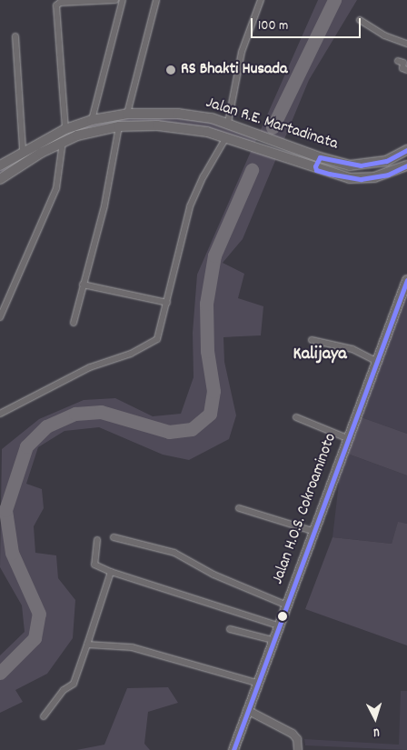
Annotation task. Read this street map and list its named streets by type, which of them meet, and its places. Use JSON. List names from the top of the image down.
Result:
{
  "streets": {
    "highway": ["Jalan R.E. Martadinata", "Jalan H.O.S. Cokroaminoto"]
  },
  "districts": ["Kalijaya"],
  "places": ["RS Bhakti Husada"],
  "scale_bar": "100 m",
  "north": "bottom"
}
